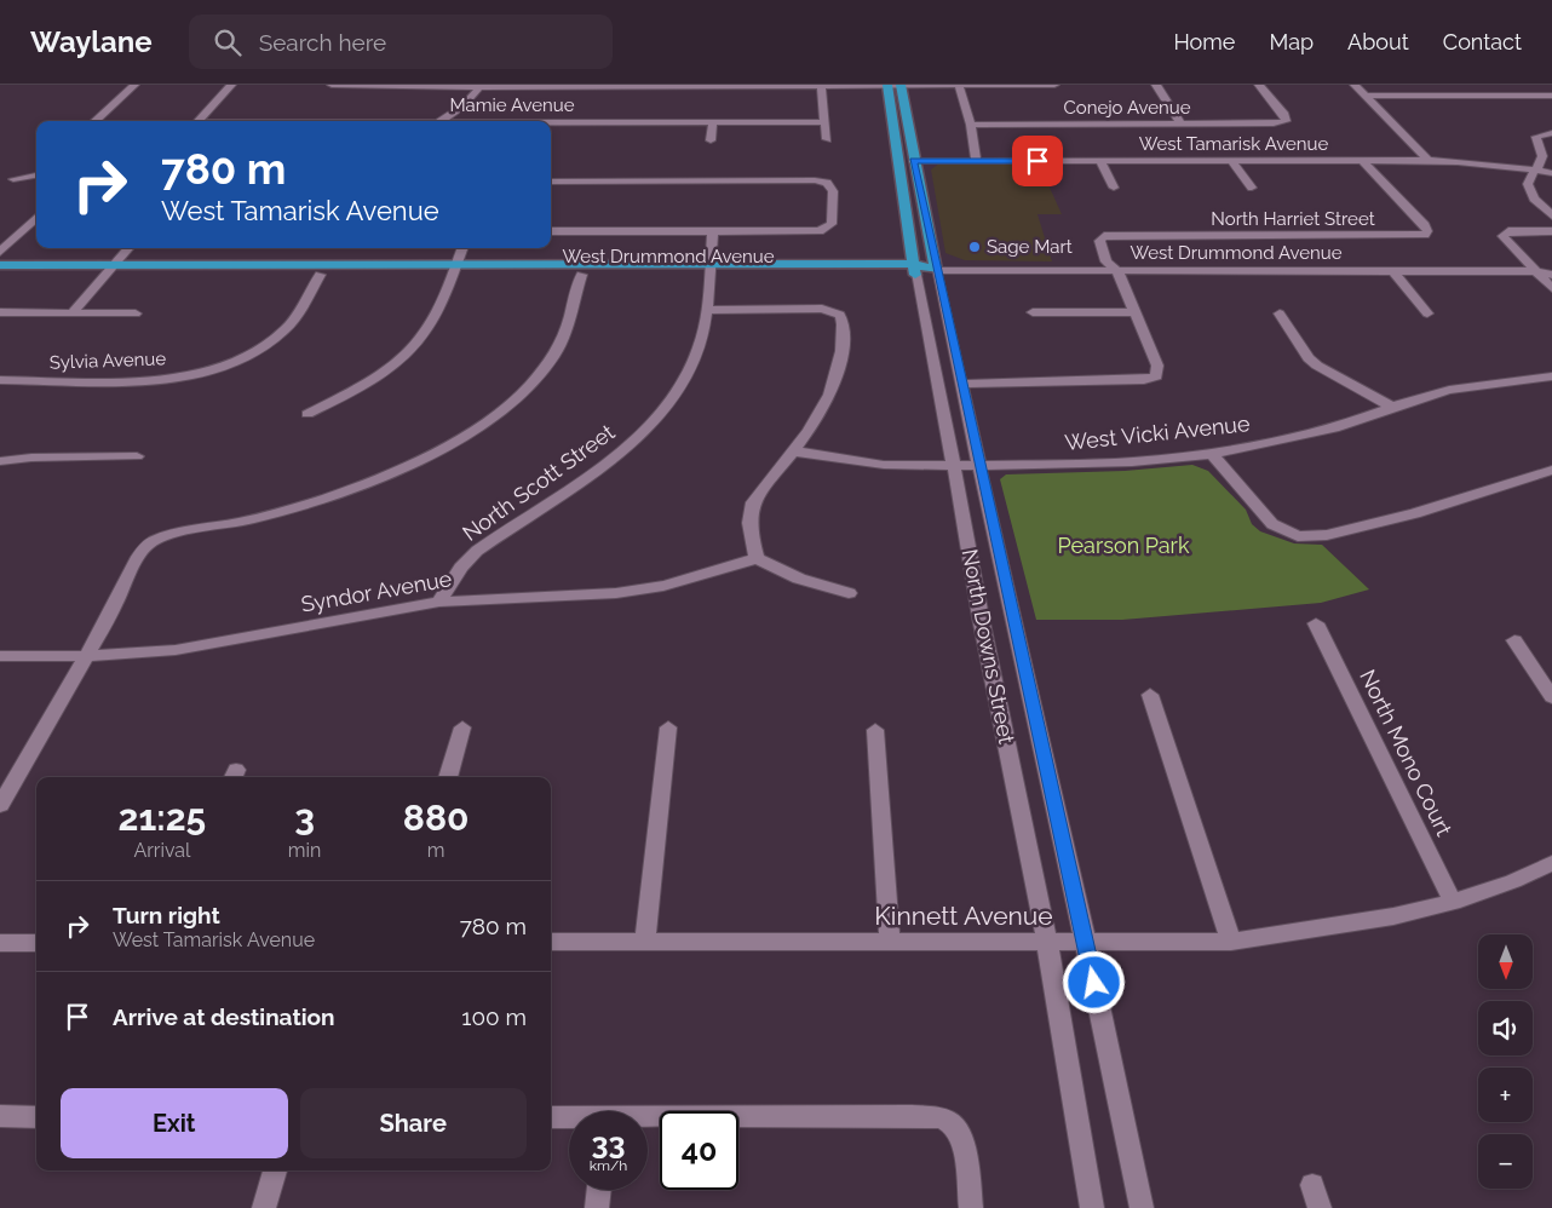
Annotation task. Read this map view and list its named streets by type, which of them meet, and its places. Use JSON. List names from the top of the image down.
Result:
{
  "streets": {
    "main road": ["West Drummond Avenue", "North Downs Street"],
    "street": [
      "Mamie Avenue",
      "Conejo Avenue",
      "West Tamarisk Avenue",
      "North Harriet Street",
      "Sylvia Avenue",
      "West Vicki Avenue",
      "North Scott Street",
      "Syndor Avenue",
      "North Mono Court",
      "Kinnett Avenue"
    ]
  },
  "crossings": [
    ["West Tamarisk Avenue", "North Harriet Street"],
    ["West Tamarisk Avenue", "North Downs Street"],
    ["North Harriet Street", "West Drummond Avenue"],
    ["West Drummond Avenue", "Sylvia Avenue"],
    ["West Drummond Avenue", "North Scott Street"],
    ["West Drummond Avenue", "North Downs Street"],
    ["West Vicki Avenue", "North Downs Street"],
    ["North Scott Street", "Syndor Avenue"],
    ["North Downs Street", "Kinnett Avenue"],
    ["North Mono Court", "Kinnett Avenue"]
  ],
  "parks": ["Pearson Park"],
  "places": ["Sage Mart"],
  "north": "bottom",
  "page": {
    "header": "Waylane",
    "search": "Search here",
    "nav": [
      "Home",
      "Map",
      "About",
      "Contact"
    ],
    "turn": ["780 m", "West Tamarisk Avenue"],
    "eta": [
      "21:25",
      "Arrival",
      "3",
      "min",
      "880",
      "m"
    ],
    "list": [
      {
        "name": "Turn right",
        "note": "West Tamarisk Avenue",
        "value": "780 m"
      },
      {
        "name": "Arrive at destination",
        "value": "100 m"
      }
    ],
    "map_buttons": ["+", "−"],
    "buttons": ["Exit", "Share"],
    "speed": "33 km/h",
    "limit": "40"
  }
}
